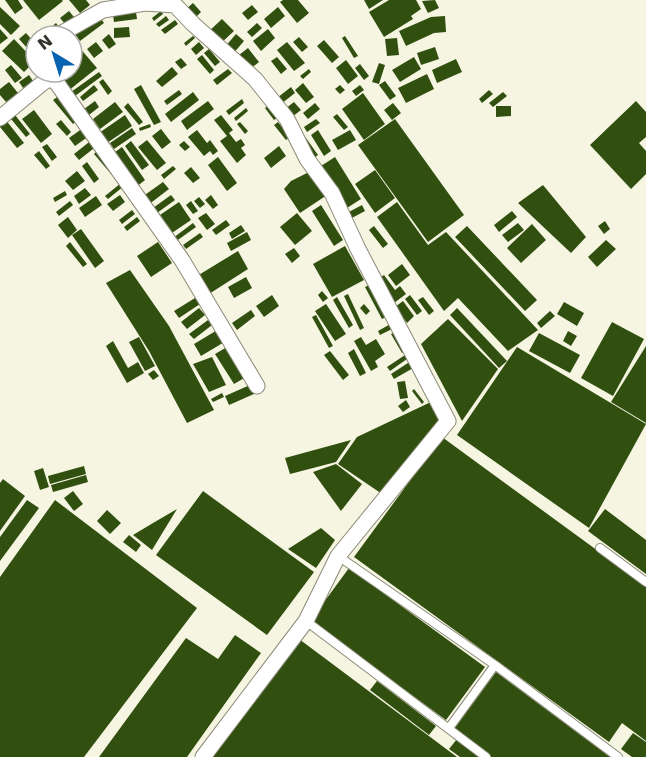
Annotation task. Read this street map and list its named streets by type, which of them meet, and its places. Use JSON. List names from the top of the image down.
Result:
{
  "north": "top left"
}
